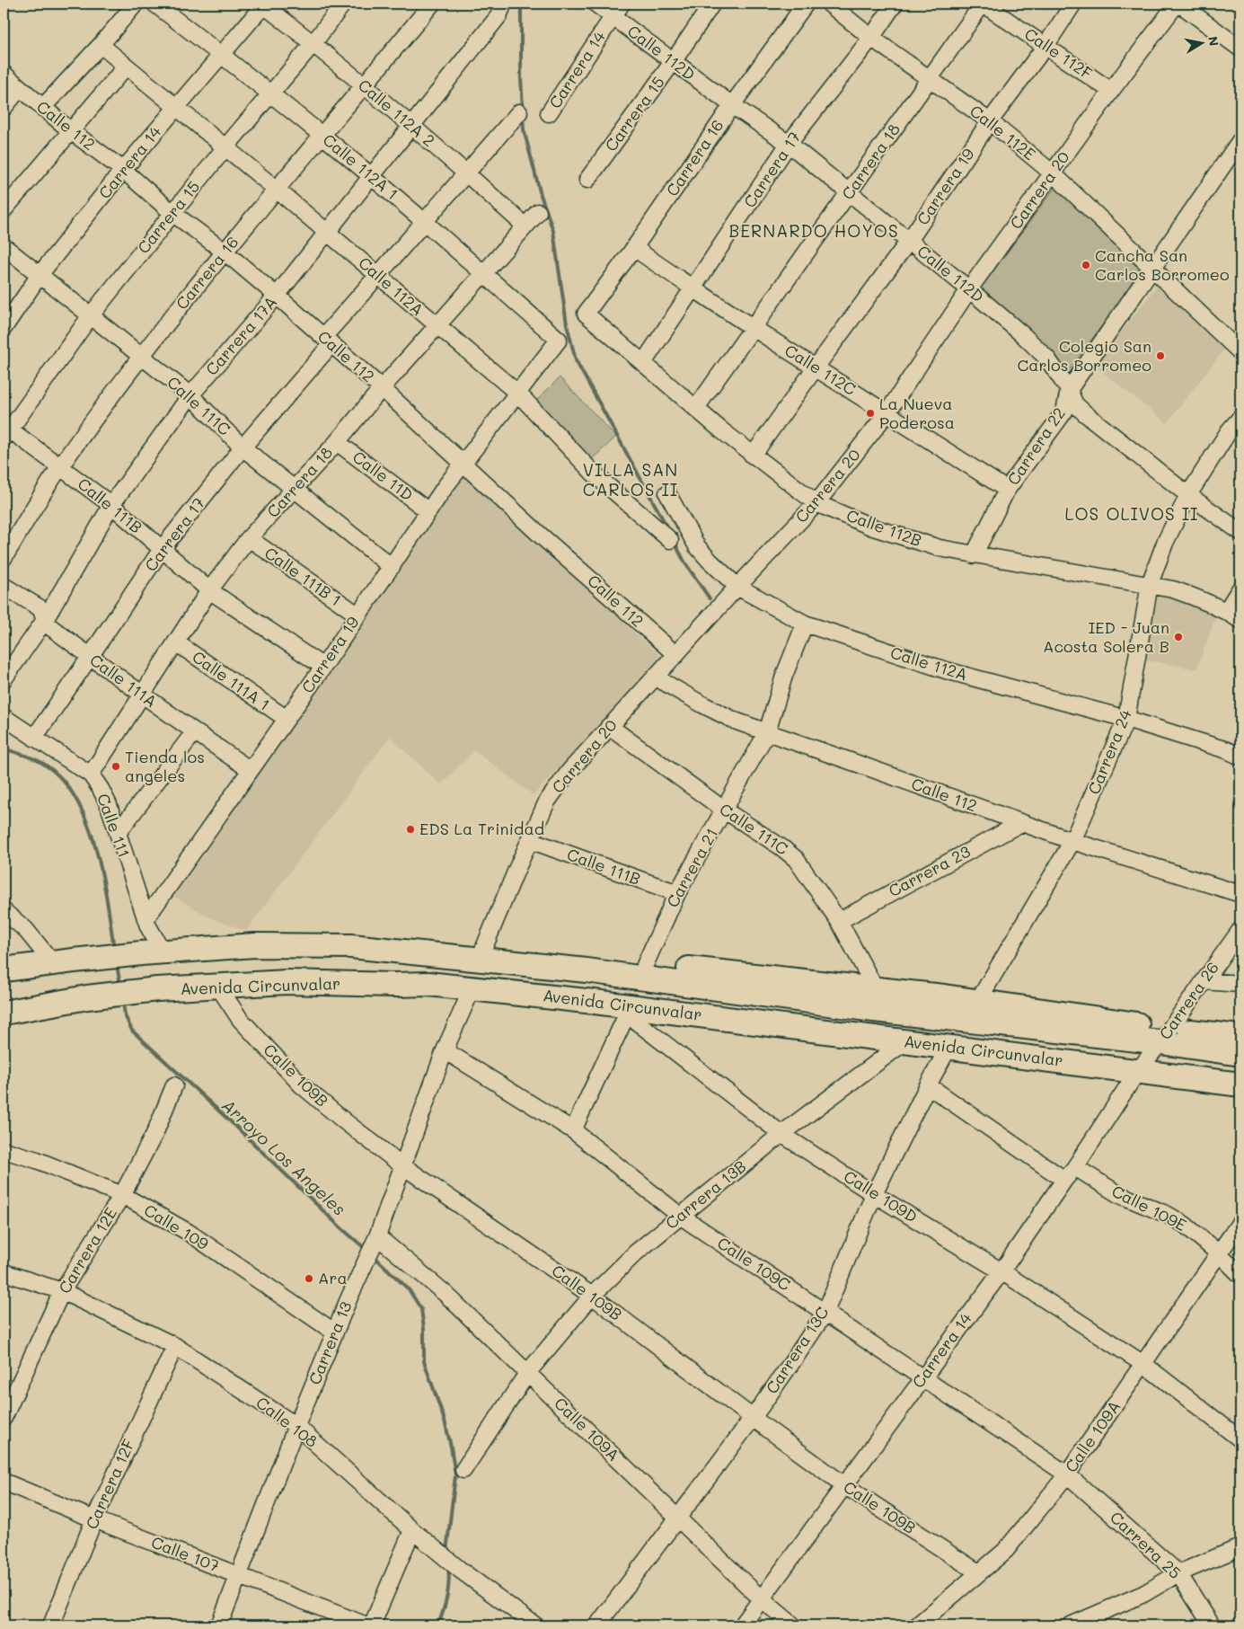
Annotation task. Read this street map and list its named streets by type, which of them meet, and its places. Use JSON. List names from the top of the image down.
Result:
{
  "streets": {
    "highway": ["Avenida Circunvalar"],
    "street": [
      "Calle 112D",
      "Calle 112F",
      "Carrera 14",
      "Calle 112A 2",
      "Carrera 15",
      "Calle 112",
      "Calle 112E",
      "Carrera 16",
      "Carrera 18",
      "Calle 112A 1",
      "Carrera 17",
      "Carrera 19",
      "Carrera 20",
      "Calle 112A",
      "Carrera 17A",
      "Calle 112C",
      "Calle 111C",
      "Carrera 22",
      "Calle 11D",
      "Calle 111B",
      "Calle 112B",
      "Calle 111B 1",
      "Calle 111A",
      "Calle 111A 1",
      "Carrera 24",
      "Calle 111",
      "Carrera 21",
      "Carrera 23",
      "Carrera 26",
      "Calle 109B",
      "Carrera 13B",
      "Calle 109D",
      "Calle 109E",
      "Calle 109",
      "Carrera 12E",
      "Calle 109C",
      "Carrera 13",
      "Carrera 13C",
      "Calle 108",
      "Calle 109A",
      "Carrera 12F",
      "Carrera 25",
      "Calle 107"
    ]
  },
  "crossings": [
    ["Calle 112D", "Carrera 14"],
    ["Calle 112D", "Carrera 15"],
    ["Calle 112D", "Carrera 16"],
    ["Calle 112D", "Carrera 18"],
    ["Calle 112D", "Carrera 17"],
    ["Calle 112D", "Carrera 19"],
    ["Calle 112D", "Carrera 20"],
    ["Calle 112D", "Carrera 22"],
    ["Calle 112D", "Carrera 24"],
    ["Calle 112F", "Carrera 18"],
    ["Calle 112F", "Carrera 19"],
    ["Calle 112F", "Carrera 20"],
    ["Carrera 14", "Calle 112A 2"],
    ["Carrera 14", "Calle 112"],
    ["Carrera 14", "Calle 112A 1"],
    ["Carrera 14", "Calle 112A"],
    ["Carrera 14", "Calle 111C"],
    ["Carrera 14", "Avenida Circunvalar"],
    ["Carrera 14", "Carrera 26"],
    ["Carrera 14", "Calle 109B"],
    ["Carrera 14", "Calle 109D"],
    ["Carrera 14", "Calle 109E"],
    ["Carrera 14", "Calle 109C"],
    ["Carrera 14", "Calle 109A"],
    ["Calle 112A 2", "Carrera 15"],
    ["Calle 112A 2", "Carrera 16"],
    ["Calle 112A 2", "Carrera 18"],
    ["Calle 112A 2", "Carrera 17"],
    ["Calle 112A 2", "Carrera 17A"],
    ["Carrera 15", "Calle 112"],
    ["Carrera 15", "Calle 112A 1"],
    ["Carrera 15", "Calle 112A"],
    ["Carrera 15", "Calle 111C"],
    ["Carrera 15", "Calle 111B"],
    ["Calle 112", "Carrera 16"],
    ["Calle 112", "Carrera 18"],
    ["Calle 112", "Carrera 17"],
    ["Calle 112", "Carrera 19"],
    ["Calle 112", "Carrera 20"],
    ["Calle 112", "Carrera 17A"],
    ["Calle 112", "Carrera 24"],
    ["Calle 112", "Carrera 21"],
    ["Calle 112", "Carrera 23"],
    ["Calle 112E", "Carrera 18"],
    ["Calle 112E", "Carrera 17"],
    ["Calle 112E", "Carrera 19"],
    ["Calle 112E", "Carrera 20"],
    ["Calle 112E", "Carrera 22"],
    ["Carrera 16", "Calle 112A 1"],
    ["Carrera 16", "Calle 112A"],
    ["Carrera 16", "Calle 112C"],
    ["Carrera 16", "Calle 111C"],
    ["Carrera 16", "Calle 111B"],
    ["Carrera 16", "Calle 112B"],
    ["Carrera 18", "Calle 112A 1"],
    ["Carrera 18", "Calle 112A"],
    ["Carrera 18", "Calle 112C"],
    ["Carrera 18", "Calle 111C"],
    ["Carrera 18", "Calle 11D"],
    ["Carrera 18", "Calle 111B"],
    ["Carrera 18", "Calle 112B"],
    ["Carrera 18", "Calle 111B 1"],
    ["Carrera 18", "Calle 111A"],
    ["Carrera 18", "Calle 111A 1"],
    ["Carrera 18", "Calle 111"],
    ["Calle 112A 1", "Carrera 17"],
    ["Calle 112A 1", "Carrera 19"],
    ["Calle 112A 1", "Calle 112A"],
    ["Calle 112A 1", "Carrera 17A"],
    ["Carrera 17", "Calle 112A"],
    ["Carrera 17", "Calle 112C"],
    ["Carrera 17", "Calle 111C"],
    ["Carrera 17", "Calle 111B"],
    ["Carrera 17", "Calle 112B"],
    ["Carrera 17", "Calle 111A"],
    ["Carrera 17", "Calle 111"],
    ["Carrera 19", "Calle 112A"],
    ["Carrera 19", "Calle 112C"],
    ["Carrera 19", "Calle 111C"],
    ["Carrera 19", "Calle 11D"],
    ["Carrera 19", "Calle 111B"],
    ["Carrera 19", "Calle 112B"],
    ["Carrera 19", "Calle 111B 1"],
    ["Carrera 19", "Calle 111A"],
    ["Carrera 19", "Calle 111A 1"],
    ["Carrera 19", "Calle 111"],
    ["Carrera 20", "Calle 112A"],
    ["Carrera 20", "Calle 112C"],
    ["Carrera 20", "Calle 111C"],
    ["Carrera 20", "Calle 111B"],
    ["Carrera 20", "Calle 112B"],
    ["Carrera 20", "Avenida Circunvalar"],
    ["Calle 112A", "Carrera 17A"],
    ["Calle 112A", "Carrera 24"],
    ["Calle 112A", "Carrera 21"],
    ["Carrera 17A", "Calle 111C"],
    ["Carrera 17A", "Calle 111B"],
    ["Carrera 17A", "Calle 111A"],
    ["Calle 112C", "Carrera 22"],
    ["Calle 111C", "Carrera 21"],
    ["Calle 111C", "Carrera 23"],
    ["Carrera 22", "Calle 112B"],
    ["Calle 111B", "Carrera 21"],
    ["Calle 112B", "Carrera 24"],
    ["Calle 111", "Avenida Circunvalar"],
    ["Avenida Circunvalar", "Carrera 26"],
    ["Avenida Circunvalar", "Calle 109B"],
    ["Avenida Circunvalar", "Carrera 13B"],
    ["Avenida Circunvalar", "Calle 109D"],
    ["Avenida Circunvalar", "Carrera 13"],
    ["Avenida Circunvalar", "Carrera 13C"],
    ["Calle 109B", "Carrera 13B"],
    ["Calle 109B", "Carrera 13"],
    ["Calle 109B", "Carrera 13C"],
    ["Calle 109B", "Calle 109A"],
    ["Carrera 13B", "Calle 109D"],
    ["Carrera 13B", "Calle 109C"],
    ["Carrera 13B", "Calle 109A"],
    ["Calle 109D", "Carrera 13C"],
    ["Calle 109D", "Calle 109A"],
    ["Calle 109E", "Calle 109A"],
    ["Calle 109", "Carrera 12E"],
    ["Calle 109", "Carrera 13"],
    ["Carrera 12E", "Calle 108"],
    ["Calle 109C", "Carrera 13"],
    ["Calle 109C", "Carrera 13C"],
    ["Calle 109C", "Calle 109A"],
    ["Calle 109C", "Carrera 25"],
    ["Carrera 13", "Calle 108"],
    ["Carrera 13", "Calle 109A"],
    ["Carrera 13", "Calle 107"],
    ["Carrera 13C", "Calle 109A"],
    ["Calle 108", "Carrera 12F"],
    ["Calle 109A", "Carrera 25"],
    ["Carrera 12F", "Calle 107"]
  ],
  "districts": ["BERNARDO HOYOS", "VILLA SAN CARLOS II", "LOS OLIVOS II"],
  "water": ["Arroyo Los Angeles"],
  "places": [
    "Cancha San Carlos Borromeo",
    "Colegio San Carlos Borromeo",
    "La Nueva Poderosa",
    "IED - Juan Acosta Solera B",
    "Tienda los angeles",
    "EDS La Trinidad",
    "Ara"
  ],
  "north": "right"
}
